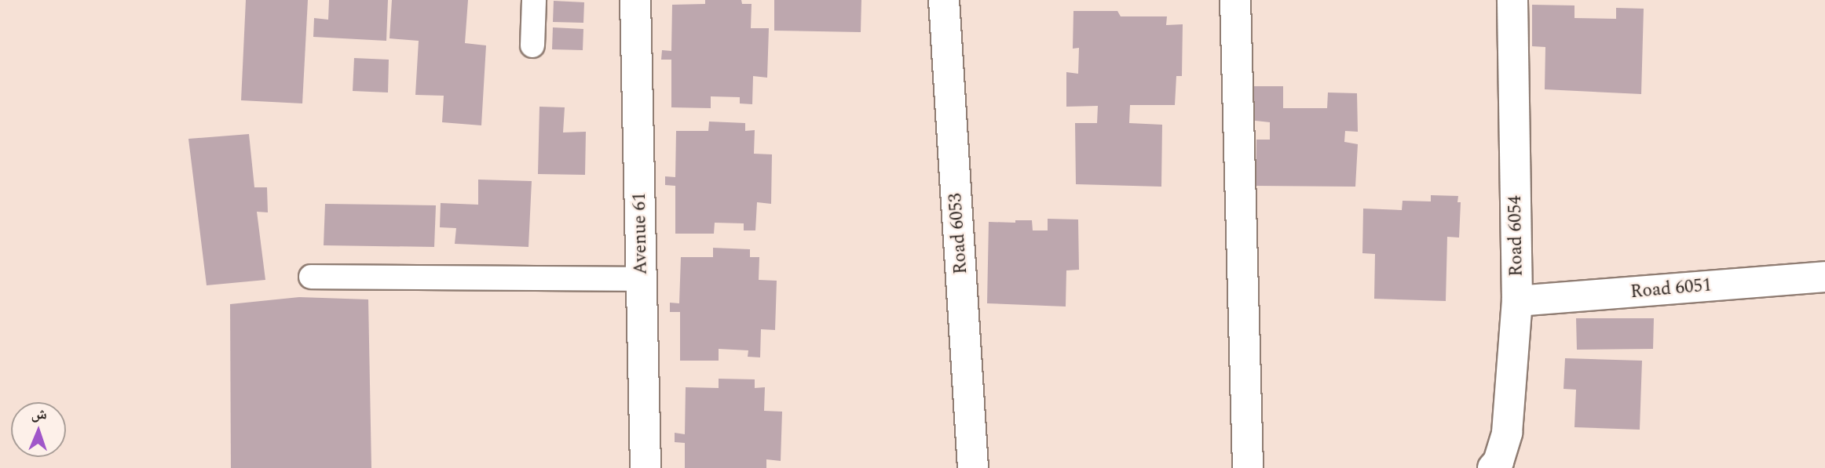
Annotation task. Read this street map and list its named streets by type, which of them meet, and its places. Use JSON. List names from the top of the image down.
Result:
{
  "streets": {
    "street": [
      "Avenue 61",
      "Road 6053",
      "Road 6054",
      "Road 6051"
    ]
  },
  "crossings": [
    ["Road 6054", "Road 6051"]
  ],
  "north": "top"
}
